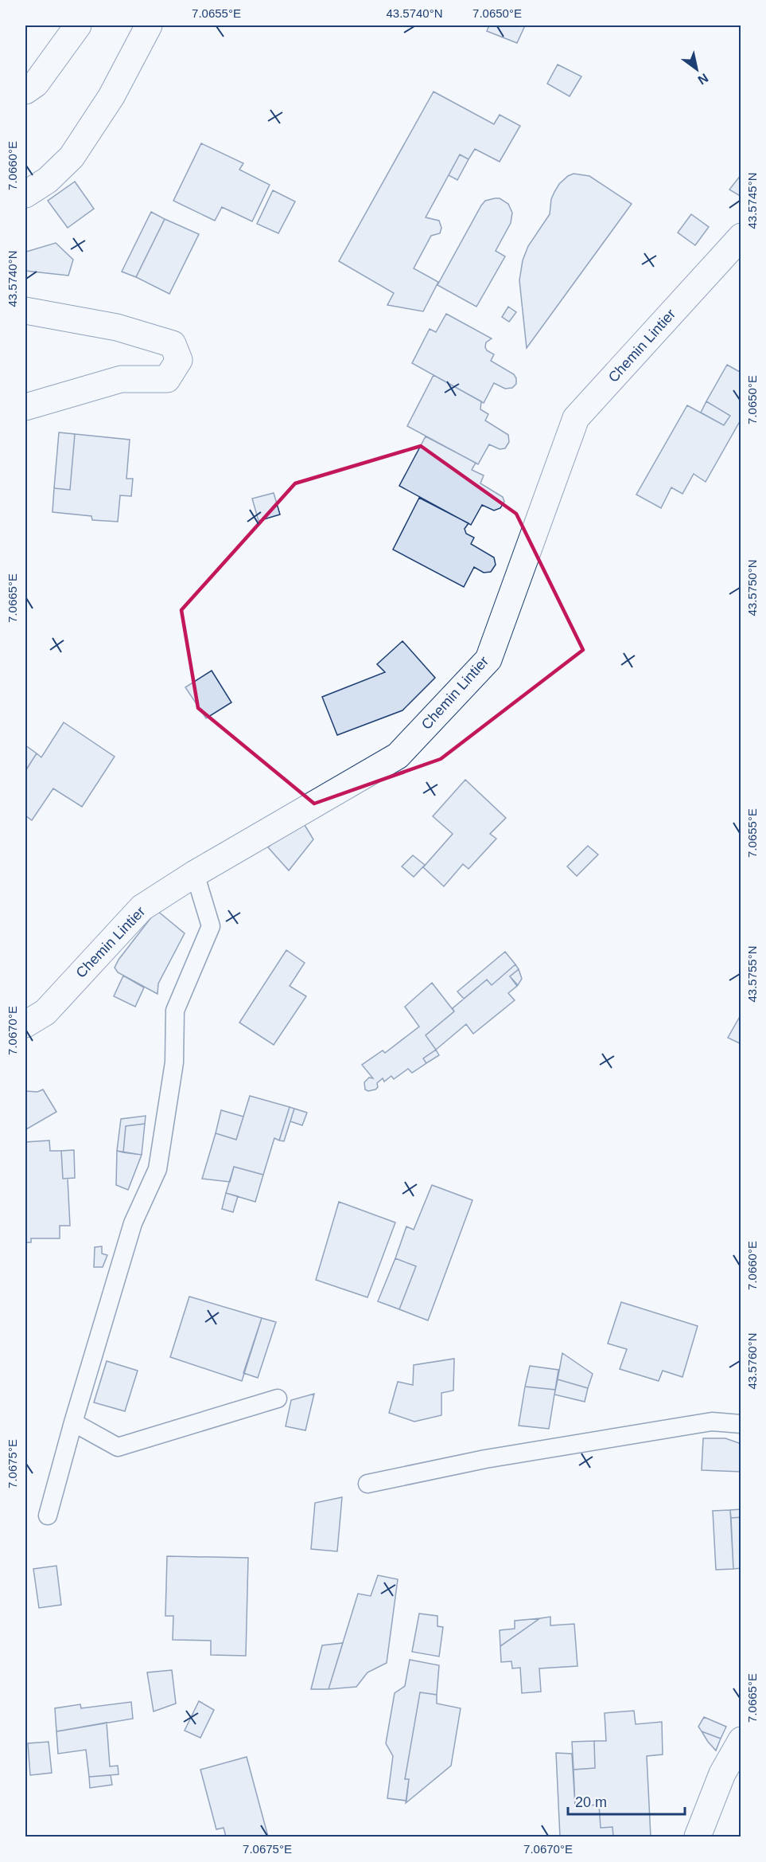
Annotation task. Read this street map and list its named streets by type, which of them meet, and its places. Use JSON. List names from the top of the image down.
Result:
{
  "streets": {
    "street": ["Chemin Lintier"]
  },
  "scale_bar": "20 m",
  "north": "bottom right",
  "coordinates": [
    "7.0655°E",
    "43.5740°N",
    "7.0650°E",
    "7.0660°E",
    "43.5745°N",
    "43.5750°N",
    "7.0665°E",
    "43.5755°N",
    "7.0670°E",
    "43.5760°N",
    "7.0675°E"
  ]
}
